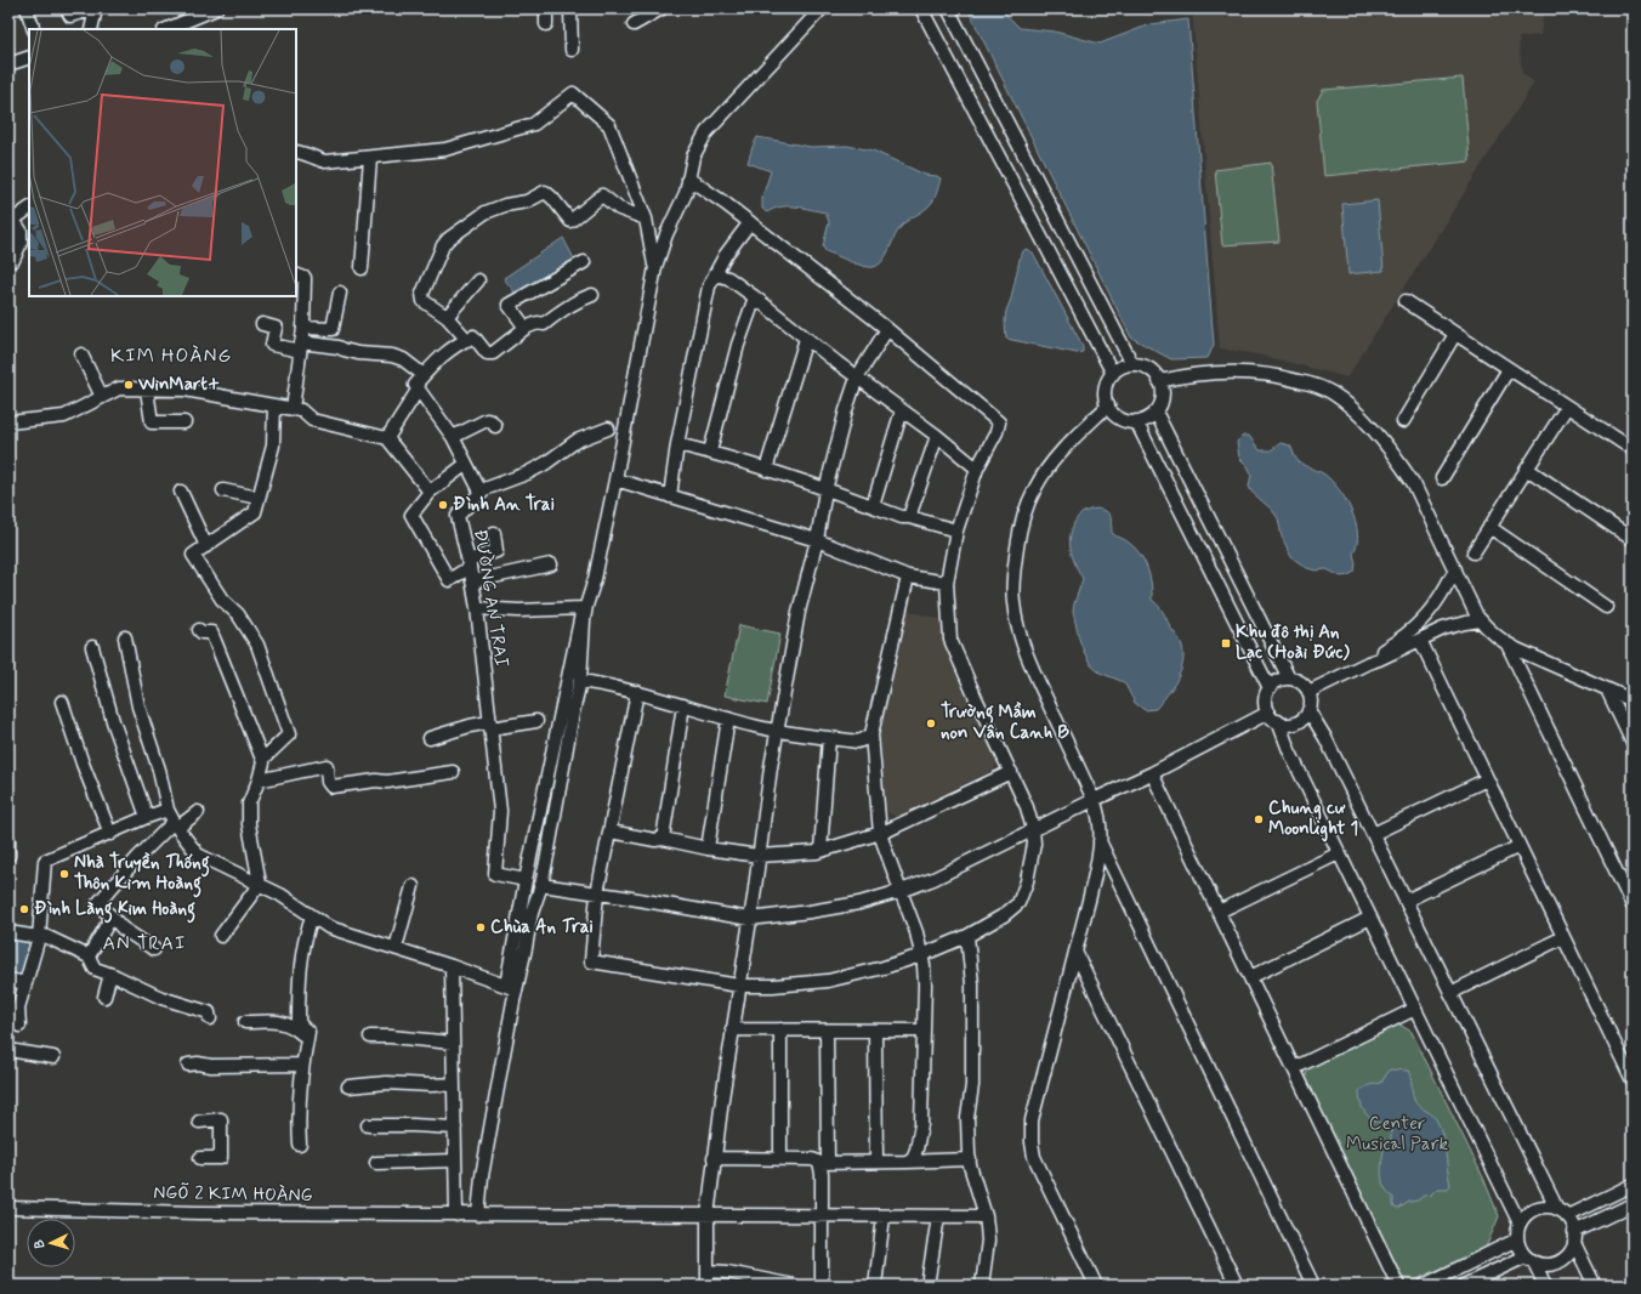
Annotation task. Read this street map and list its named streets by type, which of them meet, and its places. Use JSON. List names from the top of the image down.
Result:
{
  "streets": {
    "street": ["ĐƯỜNG AN TRAI", "NGÕ 2 KIM HOÀNG"]
  },
  "districts": ["KIM HOÀNG", "AN TRAI"],
  "parks": ["Center Musical Park"],
  "places": {
    "other": [
      "WinMart+",
      "Đình An Trai",
      "Trường Mầm non Vân Canh B",
      "Chung cư Moonlight 1",
      "Nhà Truyền Thống Thôn Kim Hoàng",
      "Đình Làng Kim Hoàng",
      "Chùa An Trai"
    ],
    "transit": ["Khu đô thị An Lạc (Hoài Đức)"]
  },
  "north": "left"
}
